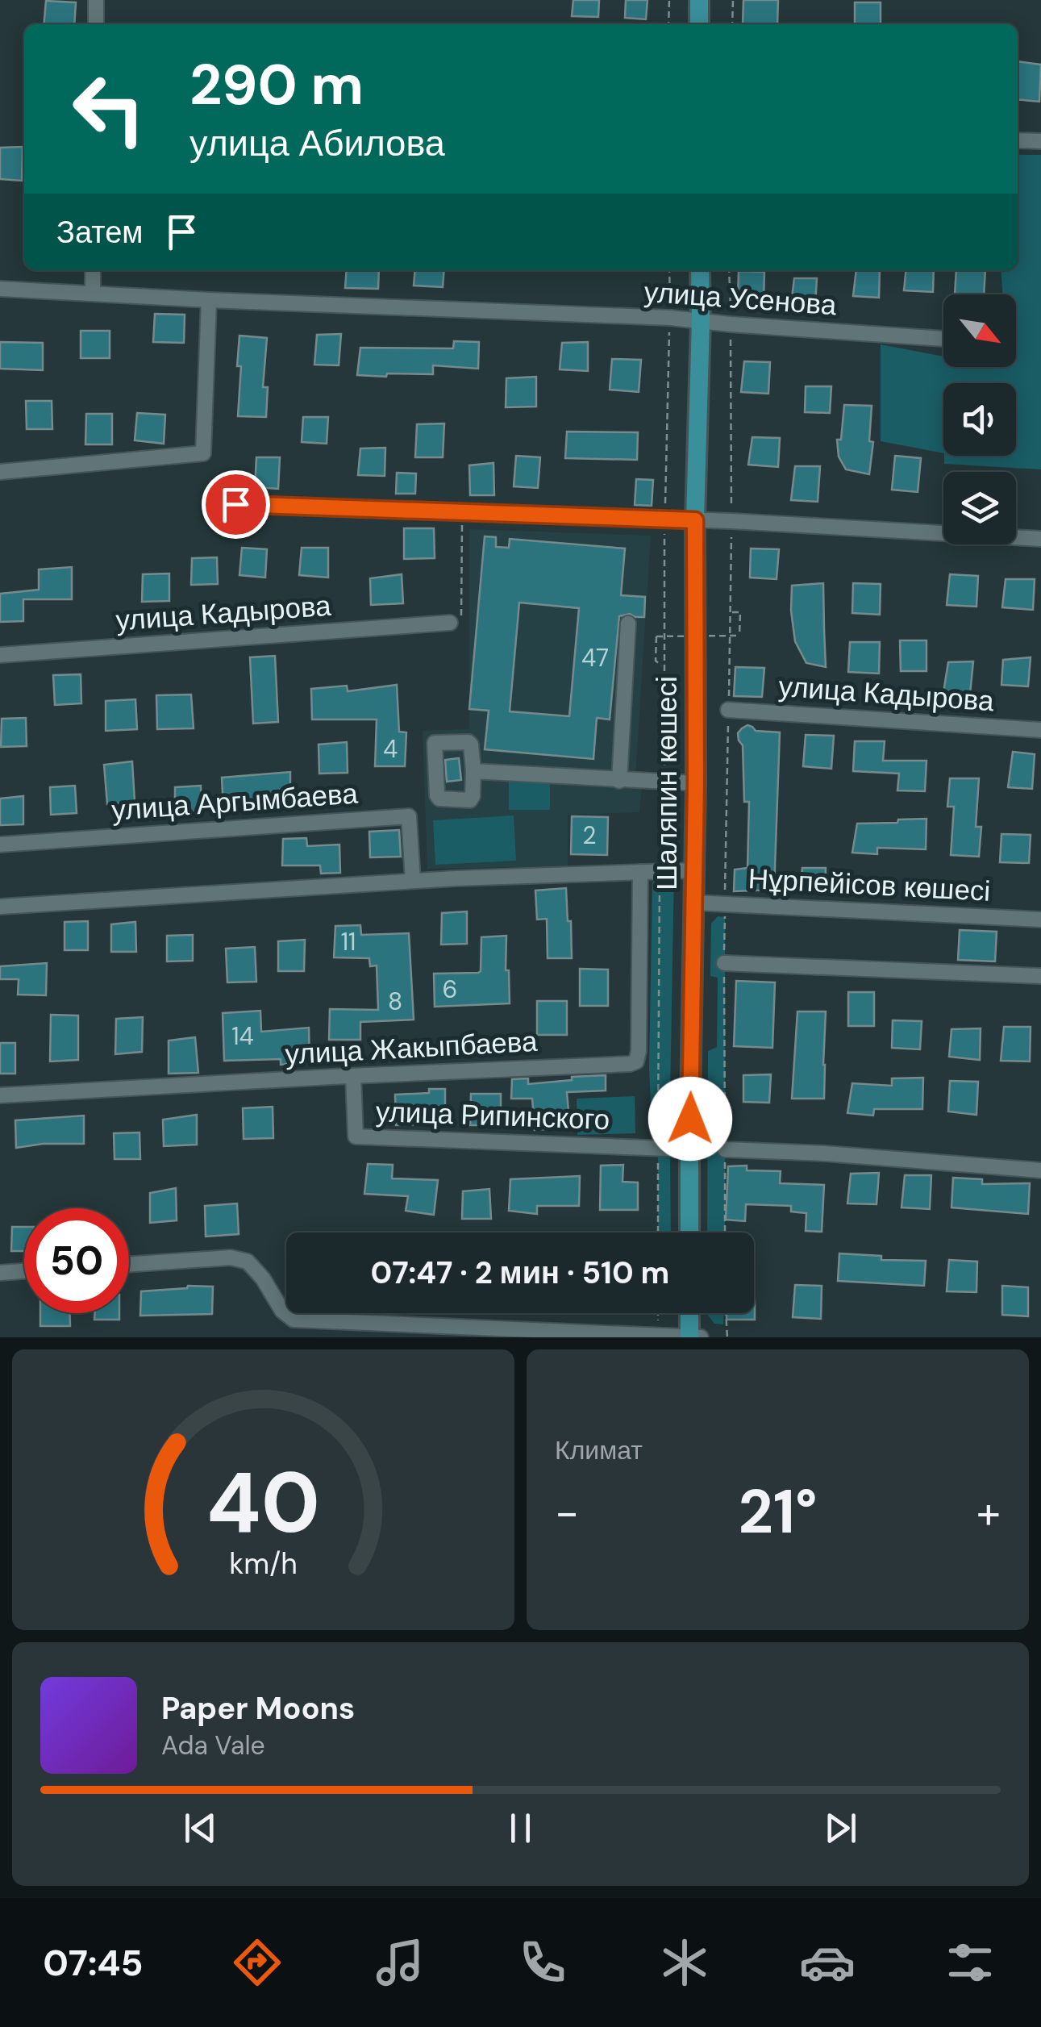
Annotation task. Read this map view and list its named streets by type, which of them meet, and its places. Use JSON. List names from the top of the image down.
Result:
{
  "streets": {
    "main road": ["Шаляпин көшесі"],
    "street": [
      "улица Усенова",
      "улица Кадырова",
      "улица Аргымбаева",
      "Нұрпейісов көшесі",
      "улица Жакыпбаева",
      "улица Рипинского"
    ]
  },
  "crossings": [
    ["улица Усенова", "Шаляпин көшесі"],
    ["Шаляпин көшесі", "Нұрпейісов көшесі"],
    ["Шаляпин көшесі", "улица Рипинского"],
    ["улица Жакыпбаева", "улица Рипинского"]
  ],
  "house_numbers": [
    "47",
    "4",
    "2",
    "11",
    "6",
    "8",
    "14"
  ],
  "north": "bottom right",
  "page": {
    "turn": ["290 m", "улица Абилова"],
    "then": "Затем",
    "limit": "50",
    "trip": "07:47 · 2 мин · 510 m",
    "tile": "Климат",
    "heat": ["−", "21°", "+"],
    "song": ["Paper Moons", "Ada Vale"],
    "tabs": "07:45",
    "gauge": ["40", "km/h"]
  }
}
